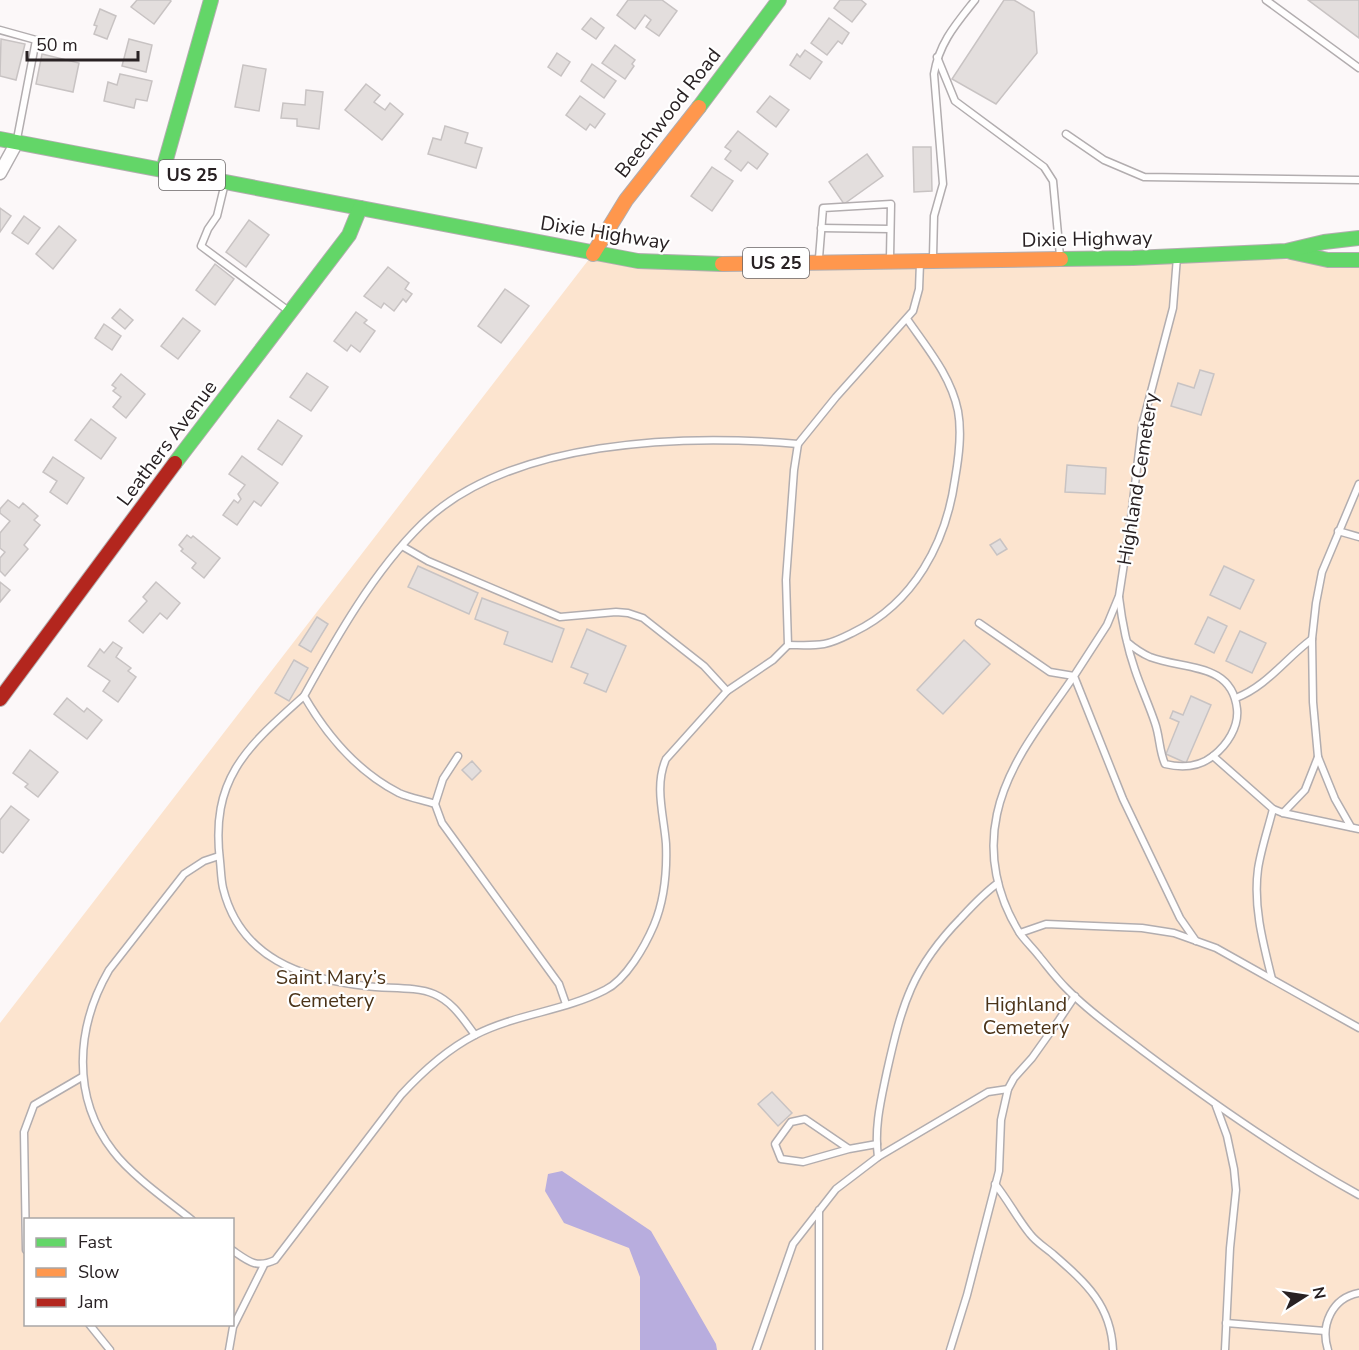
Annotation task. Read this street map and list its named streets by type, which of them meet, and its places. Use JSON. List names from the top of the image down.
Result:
{
  "streets": {
    "main road": [
      "Beechwood Road",
      "US 25",
      "Dixie Highway",
      "Leathers Avenue"
    ],
    "lane": ["Highland Cemetery"]
  },
  "crossings": [
    ["Beechwood Road", "Dixie Highway"],
    ["Dixie Highway", "Leathers Avenue"],
    ["Dixie Highway", "Highland Cemetery"]
  ],
  "parks": ["Saint Mary’s Cemetery", "Highland Cemetery"],
  "legend": ["Fast", "Slow", "Jam"],
  "scale_bar": "50 m",
  "north": "right"
}
